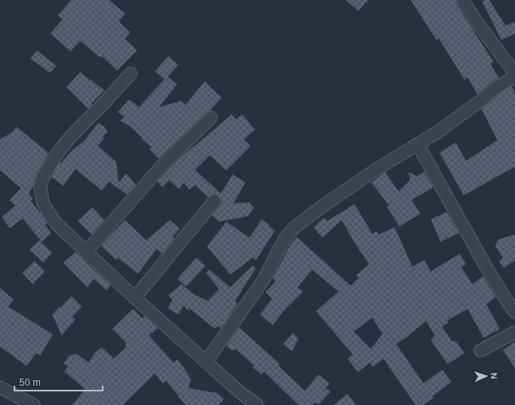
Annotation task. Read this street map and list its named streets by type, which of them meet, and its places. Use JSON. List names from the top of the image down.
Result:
{
  "scale_bar": "50 m",
  "north": "right"
}
